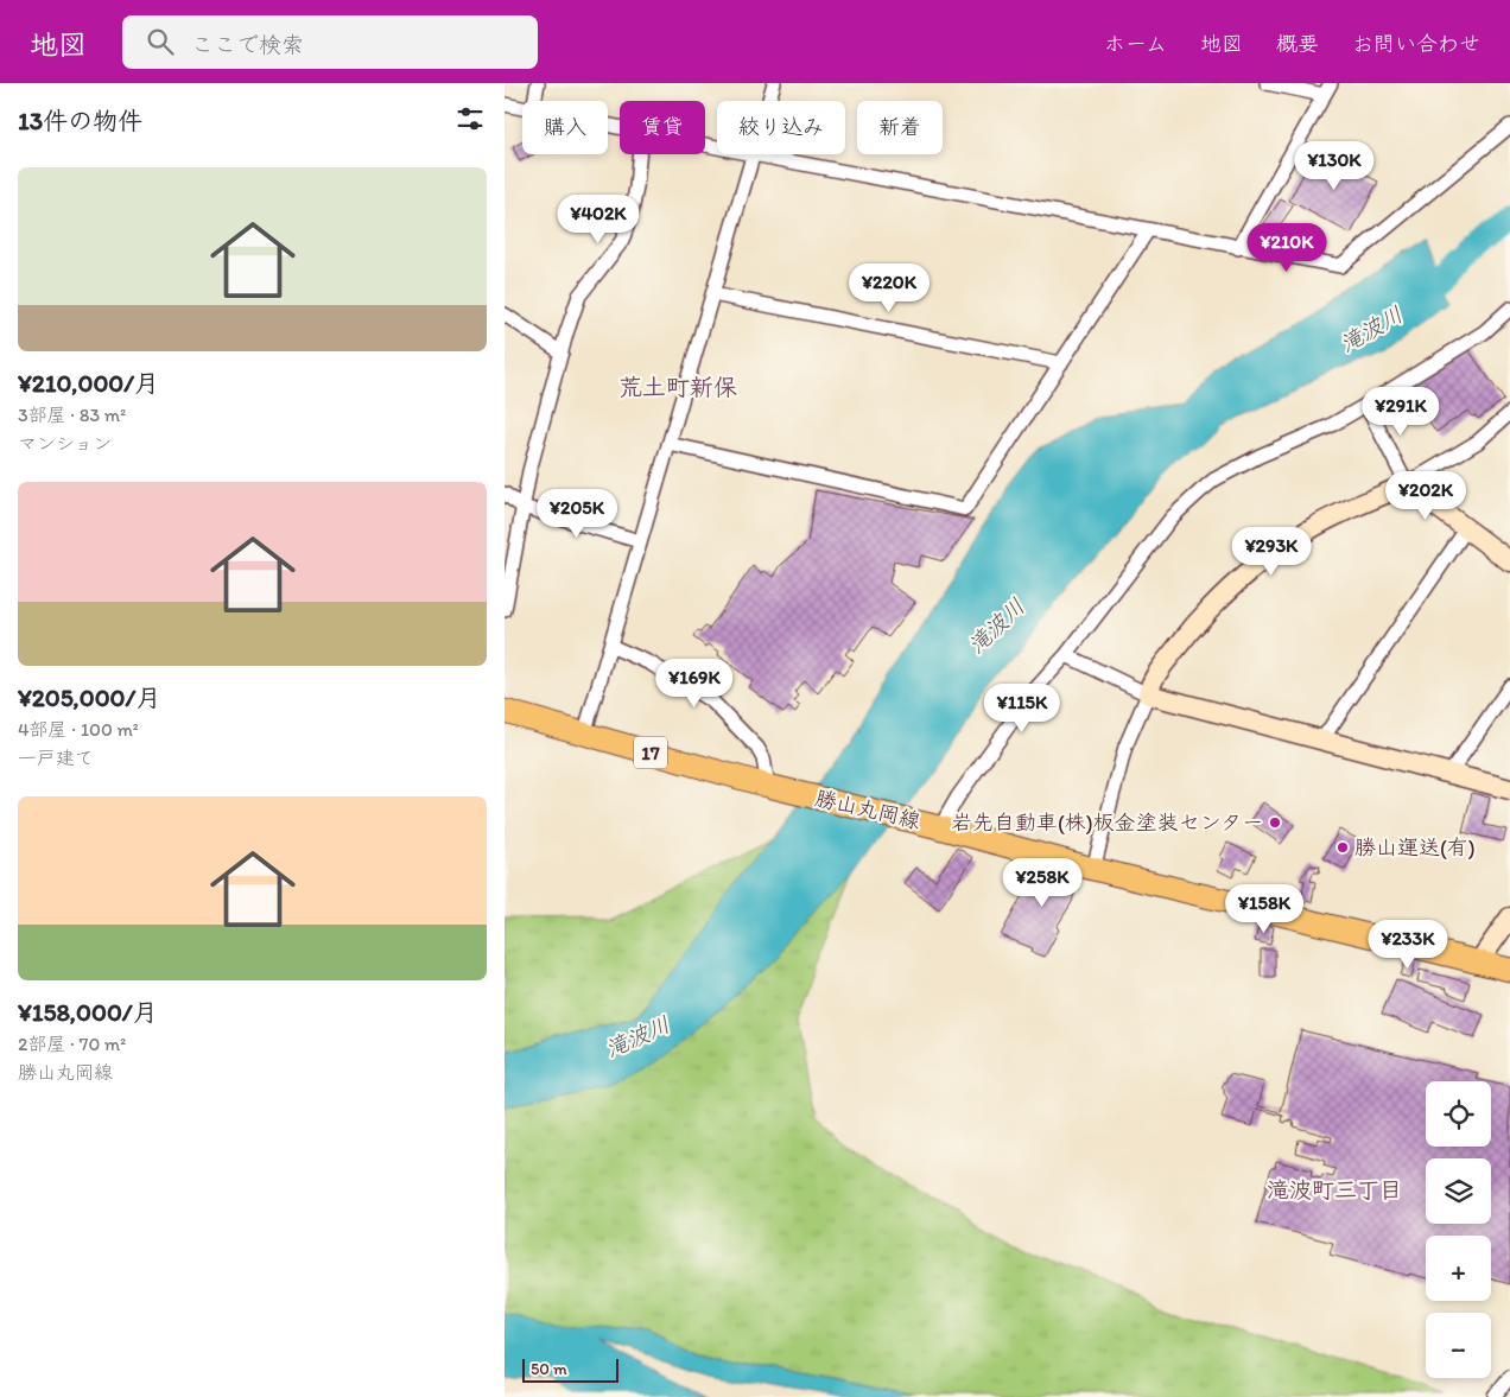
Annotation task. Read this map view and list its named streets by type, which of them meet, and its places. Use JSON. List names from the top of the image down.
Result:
{
  "streets": {
    "main road": ["17", "勝山丸岡線"]
  },
  "districts": ["荒土町新保", "滝波町三丁目"],
  "water": ["滝波川"],
  "places": ["岩先自動車(株)板金塗装センター", "勝山運送(有)"],
  "scale_bar": "50 m",
  "page": {
    "header": "地図",
    "search": "ここで検索",
    "nav": [
      "ホーム",
      "地図",
      "概要",
      "お問い合わせ"
    ],
    "heading": "13件の物件",
    "chip": [
      "購入",
      "賃貸",
      "絞り込み",
      "新着"
    ],
    "price": [
      "¥130K",
      "¥402K",
      "¥210K",
      "¥220K",
      "¥291K",
      "¥202K",
      "¥205K",
      "¥293K",
      "¥169K",
      "¥115K",
      "¥258K",
      "¥158K",
      "¥233K"
    ],
    "list": [
      {
        "name": "¥210,000/月",
        "note": "3部屋 · 83 m² · マンション"
      },
      {
        "name": "¥205,000/月",
        "note": "4部屋 · 100 m² · 一戸建て"
      },
      {
        "name": "¥158,000/月",
        "note": "2部屋 · 70 m² · 勝山丸岡線"
      }
    ],
    "map_buttons": ["+", "−"],
    "scale": "50 m"
  }
}
